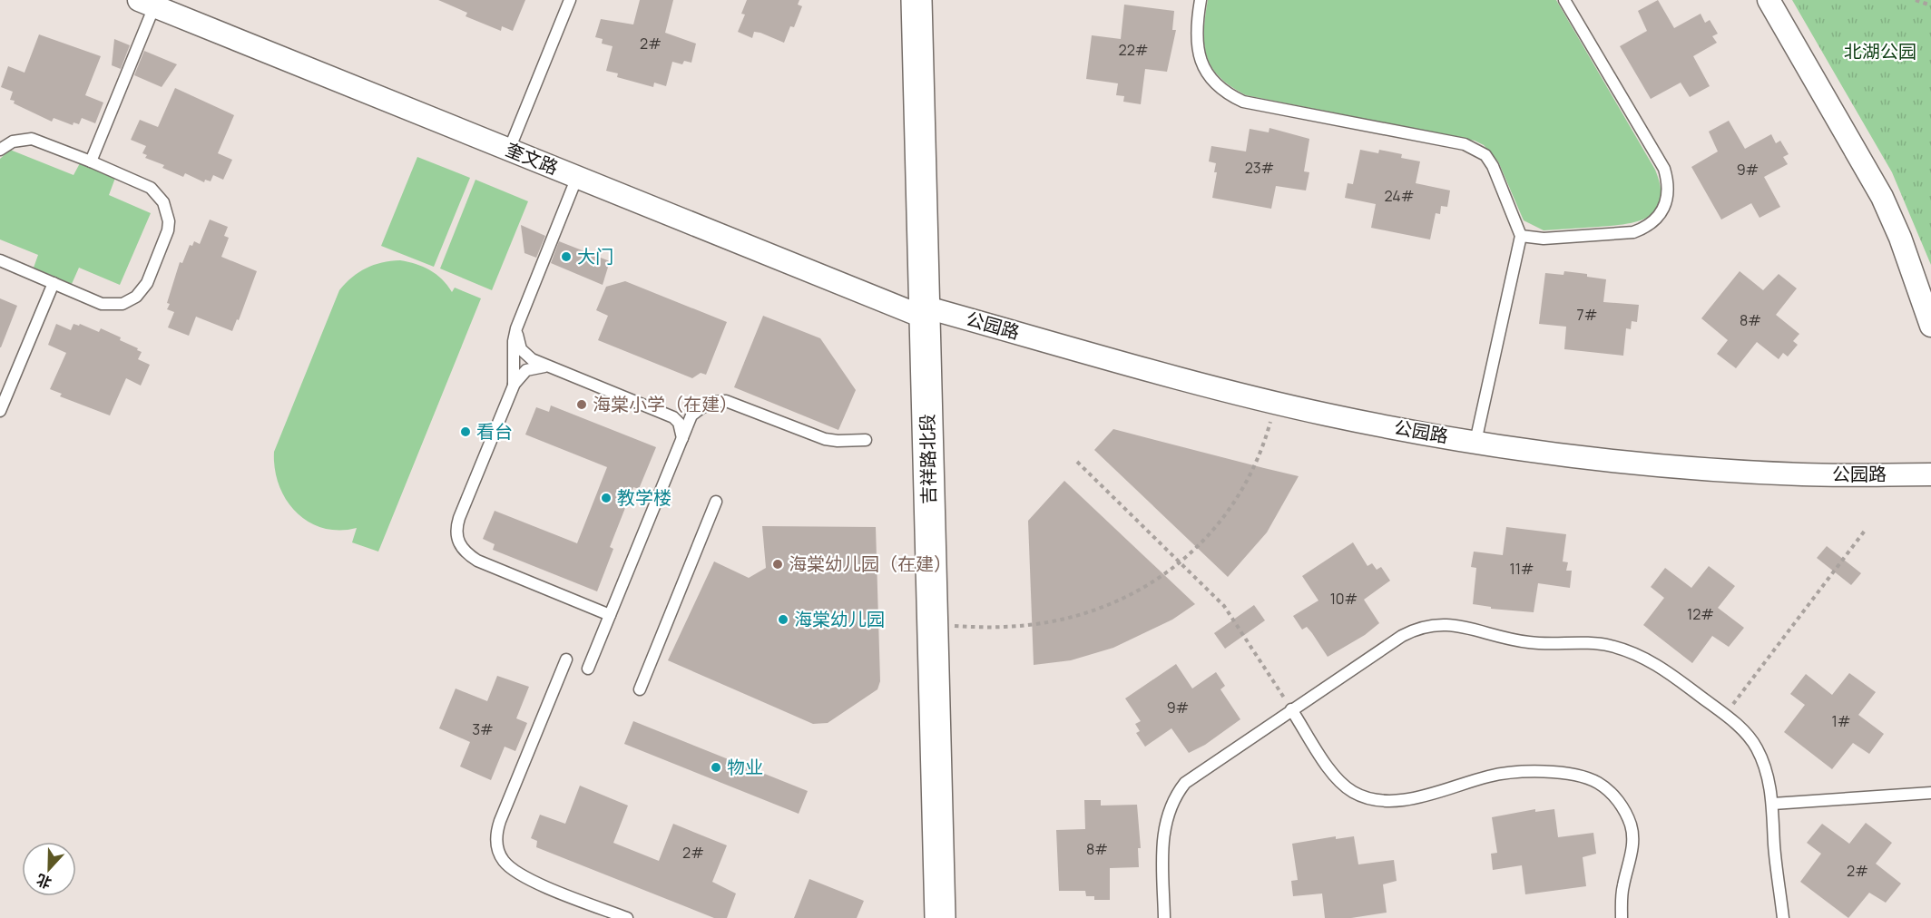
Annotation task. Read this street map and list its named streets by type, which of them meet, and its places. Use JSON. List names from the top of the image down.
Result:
{
  "streets": {
    "street": ["奎文路", "公园路", "吉祥路北段"]
  },
  "crossings": [
    ["奎文路", "公园路"],
    ["奎文路", "吉祥路北段"],
    ["公园路", "吉祥路北段"]
  ],
  "parks": ["北湖公园"],
  "places": [
    "大门",
    "海棠小学（在建）",
    "看台",
    "教学楼",
    "海棠幼儿园（在建）",
    "海棠幼儿园",
    "物业"
  ],
  "house_numbers": [
    "2#",
    "22#",
    "23#",
    "9#",
    "24#",
    "7#",
    "8#",
    "11#",
    "10#",
    "12#",
    "9#",
    "1#",
    "3#",
    "8#",
    "2#",
    "2#"
  ],
  "north": "bottom"
}
